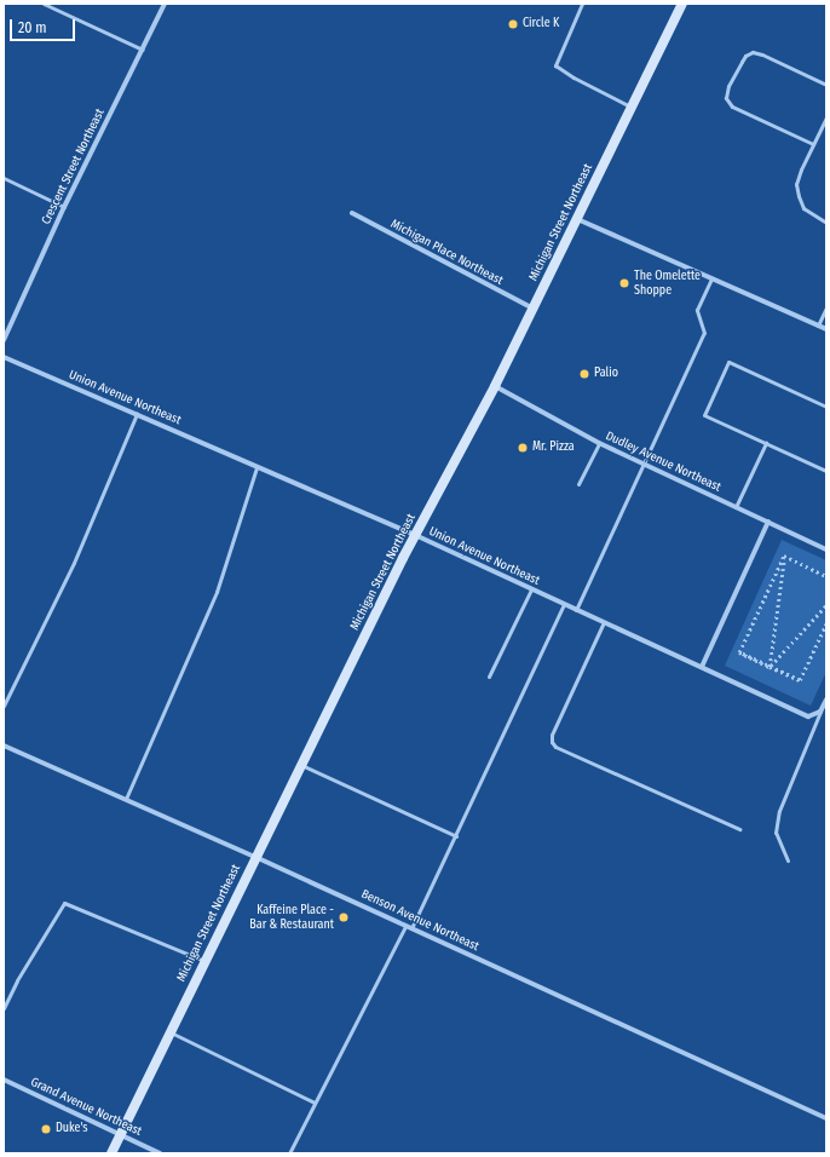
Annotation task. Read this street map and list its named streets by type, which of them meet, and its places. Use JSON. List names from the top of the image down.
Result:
{
  "streets": {
    "main road": ["Michigan Street Northeast"],
    "street": [
      "Crescent Street Northeast",
      "Michigan Place Northeast",
      "Union Avenue Northeast",
      "Dudley Avenue Northeast",
      "Benson Avenue Northeast",
      "Grand Avenue Northeast"
    ]
  },
  "crossings": [
    ["Michigan Street Northeast", "Michigan Place Northeast"],
    ["Michigan Street Northeast", "Union Avenue Northeast"],
    ["Michigan Street Northeast", "Dudley Avenue Northeast"],
    ["Michigan Street Northeast", "Benson Avenue Northeast"],
    ["Michigan Street Northeast", "Grand Avenue Northeast"]
  ],
  "places": [
    "Circle K",
    "The Omelette Shoppe",
    "Palio",
    "Mr. Pizza",
    "Kaffeine Place - Bar & Restaurant",
    "Duke's"
  ],
  "scale_bar": "20 m"
}
